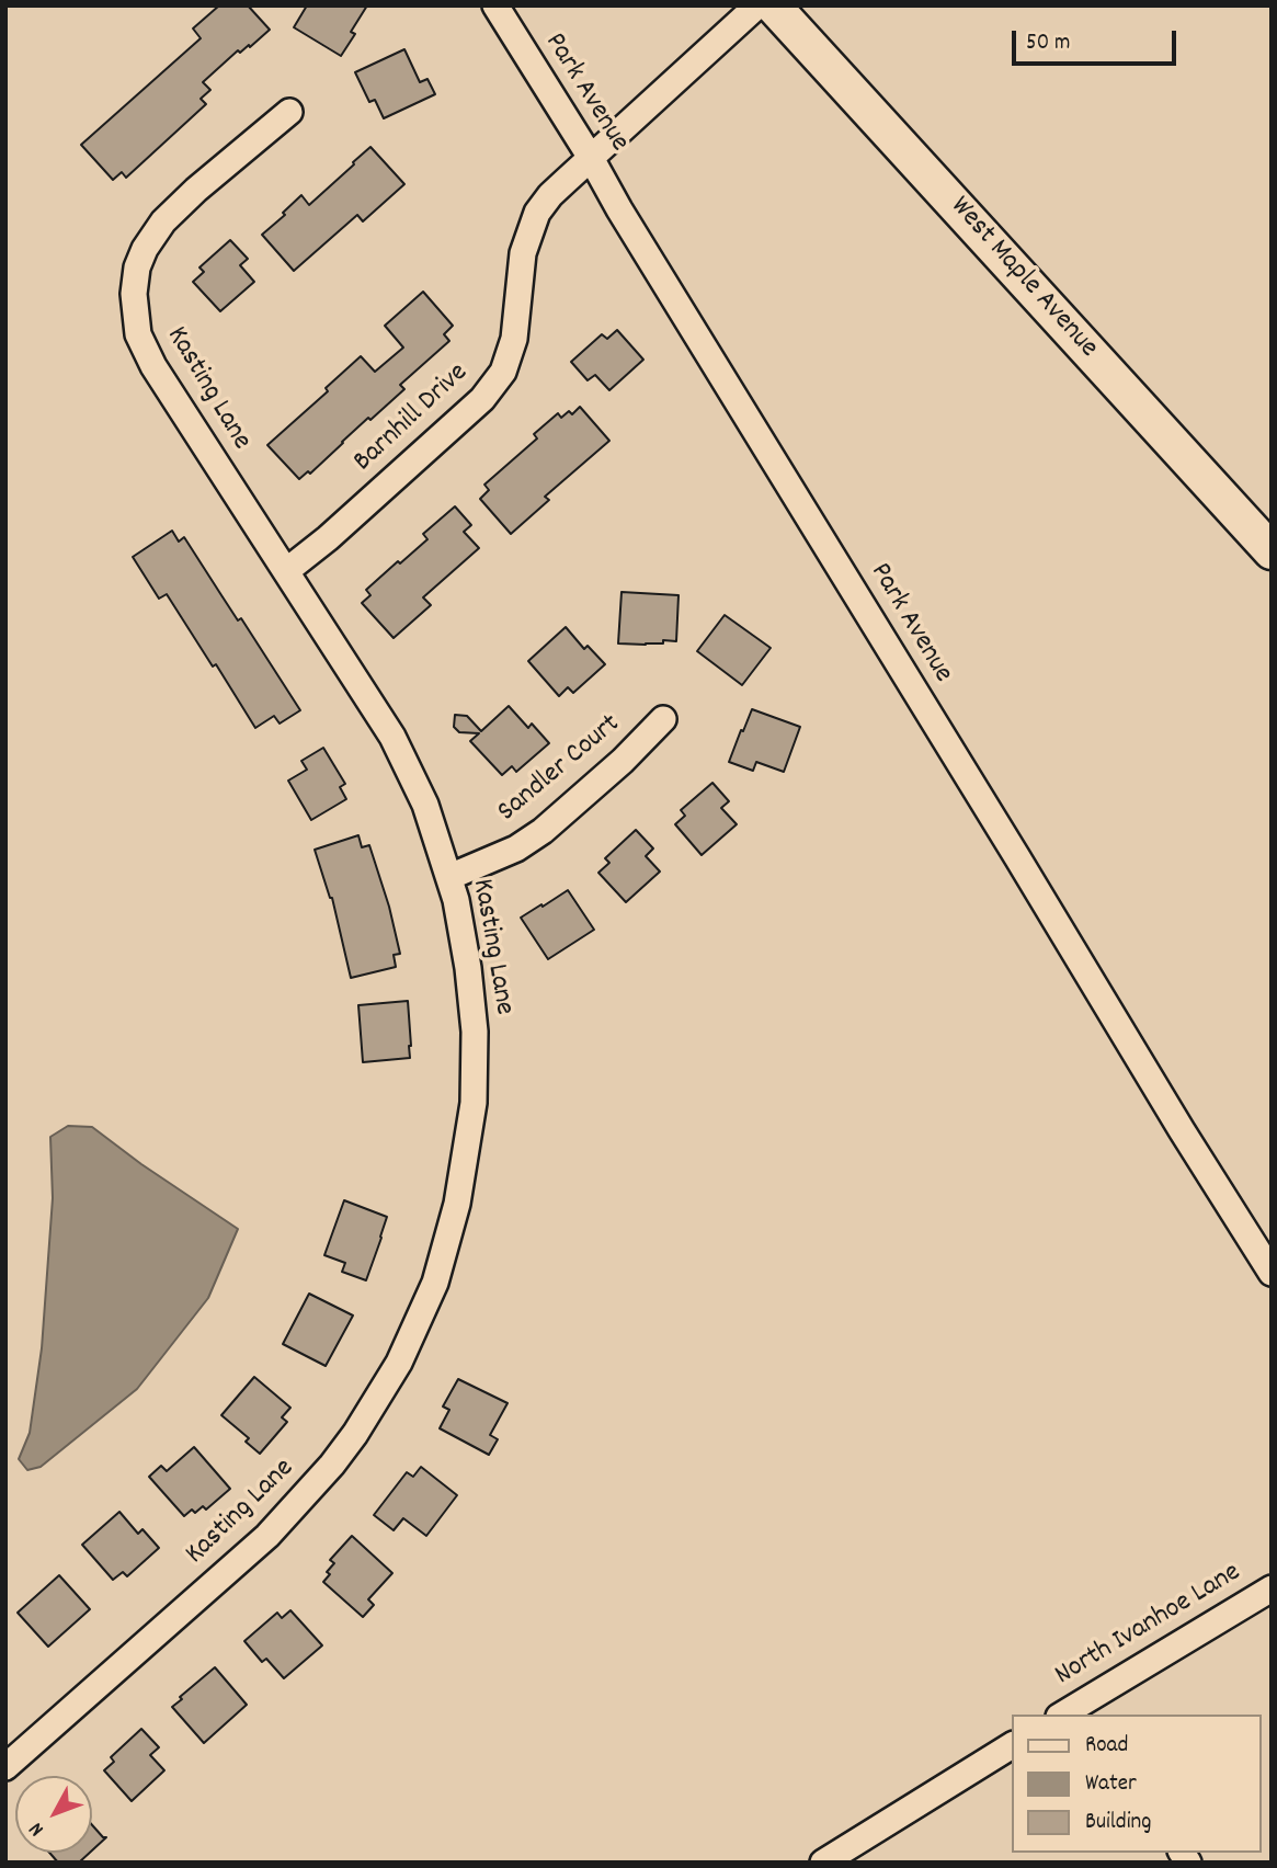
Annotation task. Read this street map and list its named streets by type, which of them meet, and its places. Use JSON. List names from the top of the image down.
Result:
{
  "streets": {
    "main road": ["West Maple Avenue"],
    "street": [
      "Park Avenue",
      "Kasting Lane",
      "Barnhill Drive",
      "Sandler Court",
      "North Ivanhoe Lane"
    ]
  },
  "crossings": [
    ["Park Avenue", "Barnhill Drive"],
    ["Kasting Lane", "Barnhill Drive"],
    ["Kasting Lane", "Sandler Court"]
  ],
  "legend": ["Road", "Water", "Building"],
  "scale_bar": "50 m",
  "north": "bottom left"
}
